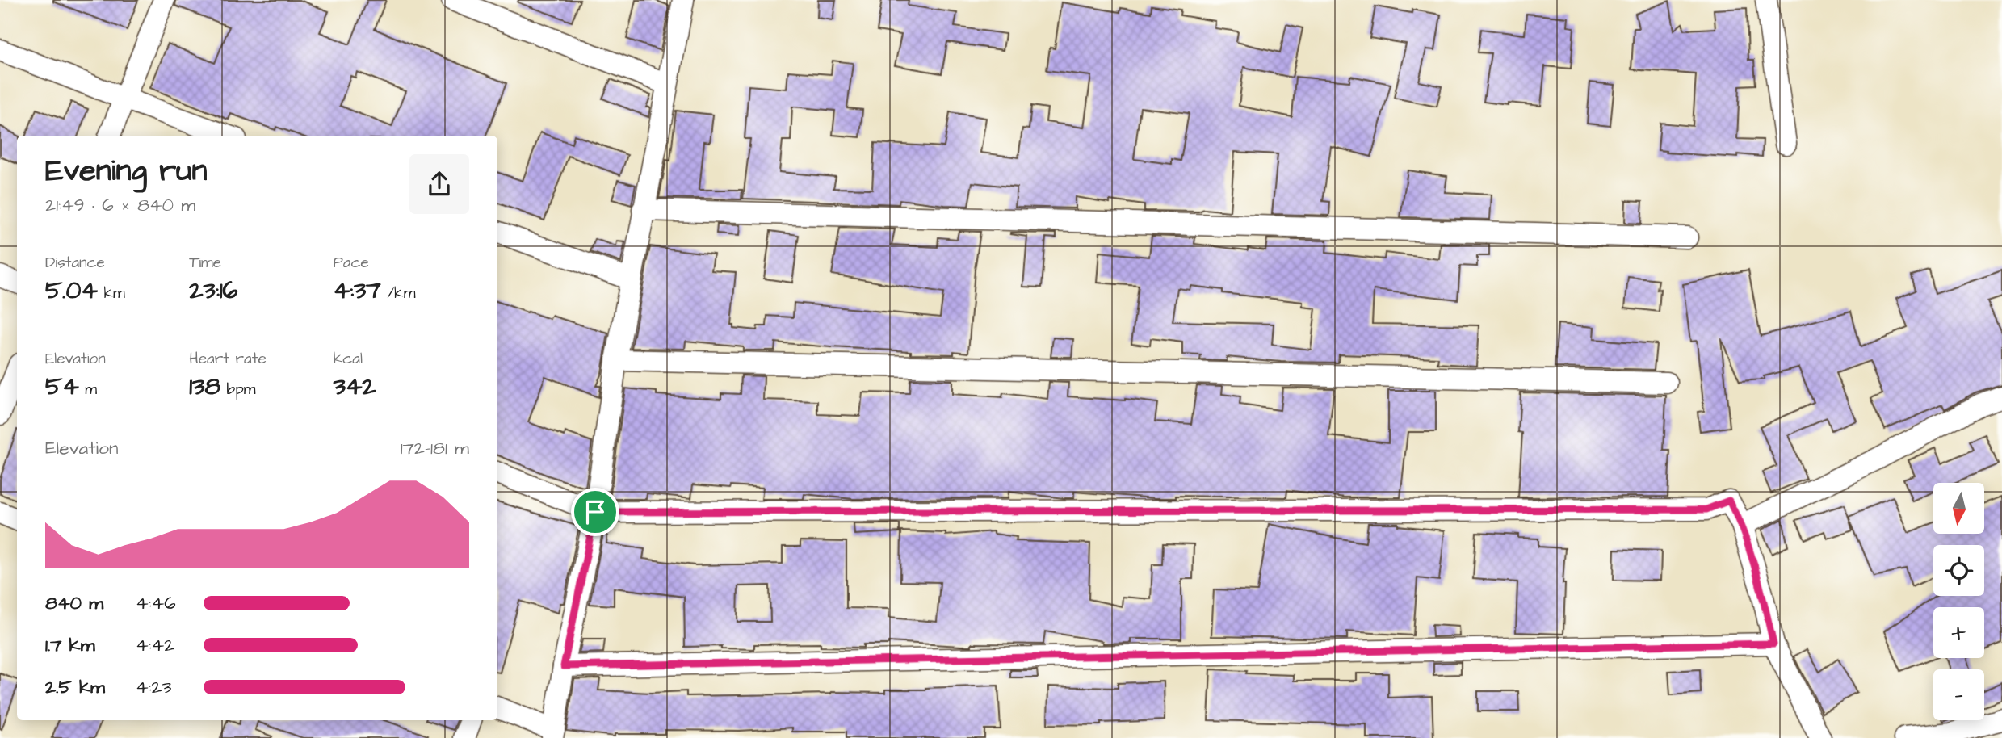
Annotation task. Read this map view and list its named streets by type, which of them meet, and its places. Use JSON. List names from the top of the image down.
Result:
{
  "north": "bottom",
  "page": {
    "heading": ["Evening run", "21:49 · 6 × 840 m"],
    "stats": [
      ["Distance", "5.04 km"],
      ["Time", "23:16"],
      ["Pace", "4:37 /km"],
      ["Elevation", "54 m"],
      ["Heart rate", "138 bpm"],
      ["kcal", "342"]
    ],
    "chart": ["Elevation", "172–181 m"],
    "map_buttons": ["+", "−"],
    "list": [
      {
        "name": "840 m",
        "note": "4:46"
      },
      {
        "name": "1.7 km",
        "note": "4:42"
      },
      {
        "name": "2.5 km",
        "note": "4:23"
      }
    ]
  }
}
